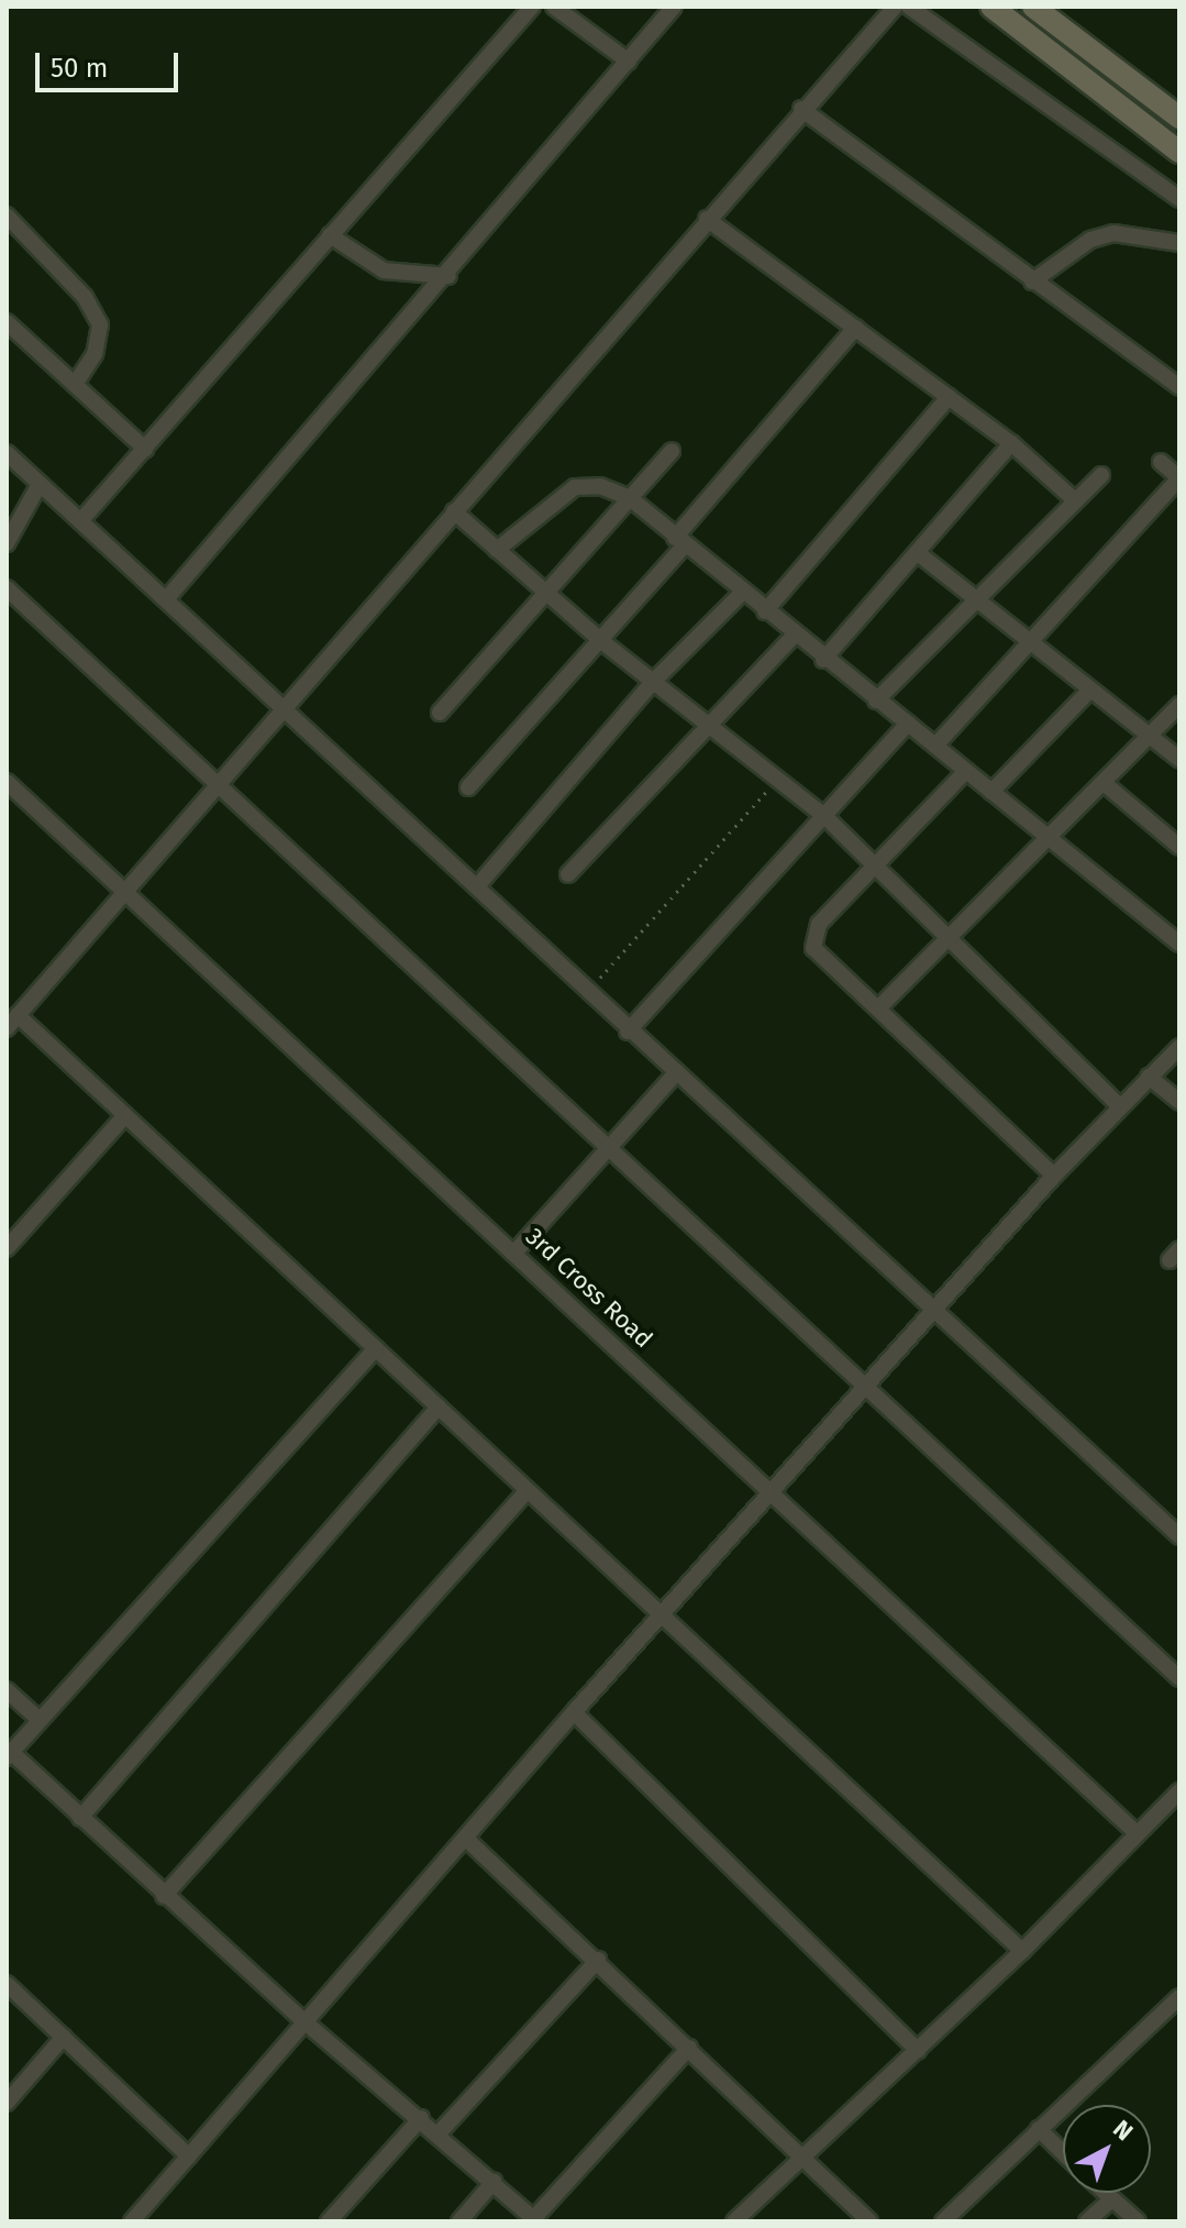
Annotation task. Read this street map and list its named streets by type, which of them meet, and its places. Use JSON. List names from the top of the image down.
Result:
{
  "streets": {
    "street": ["3rd Cross Road"]
  },
  "scale_bar": "50 m",
  "north": "top right"
}
